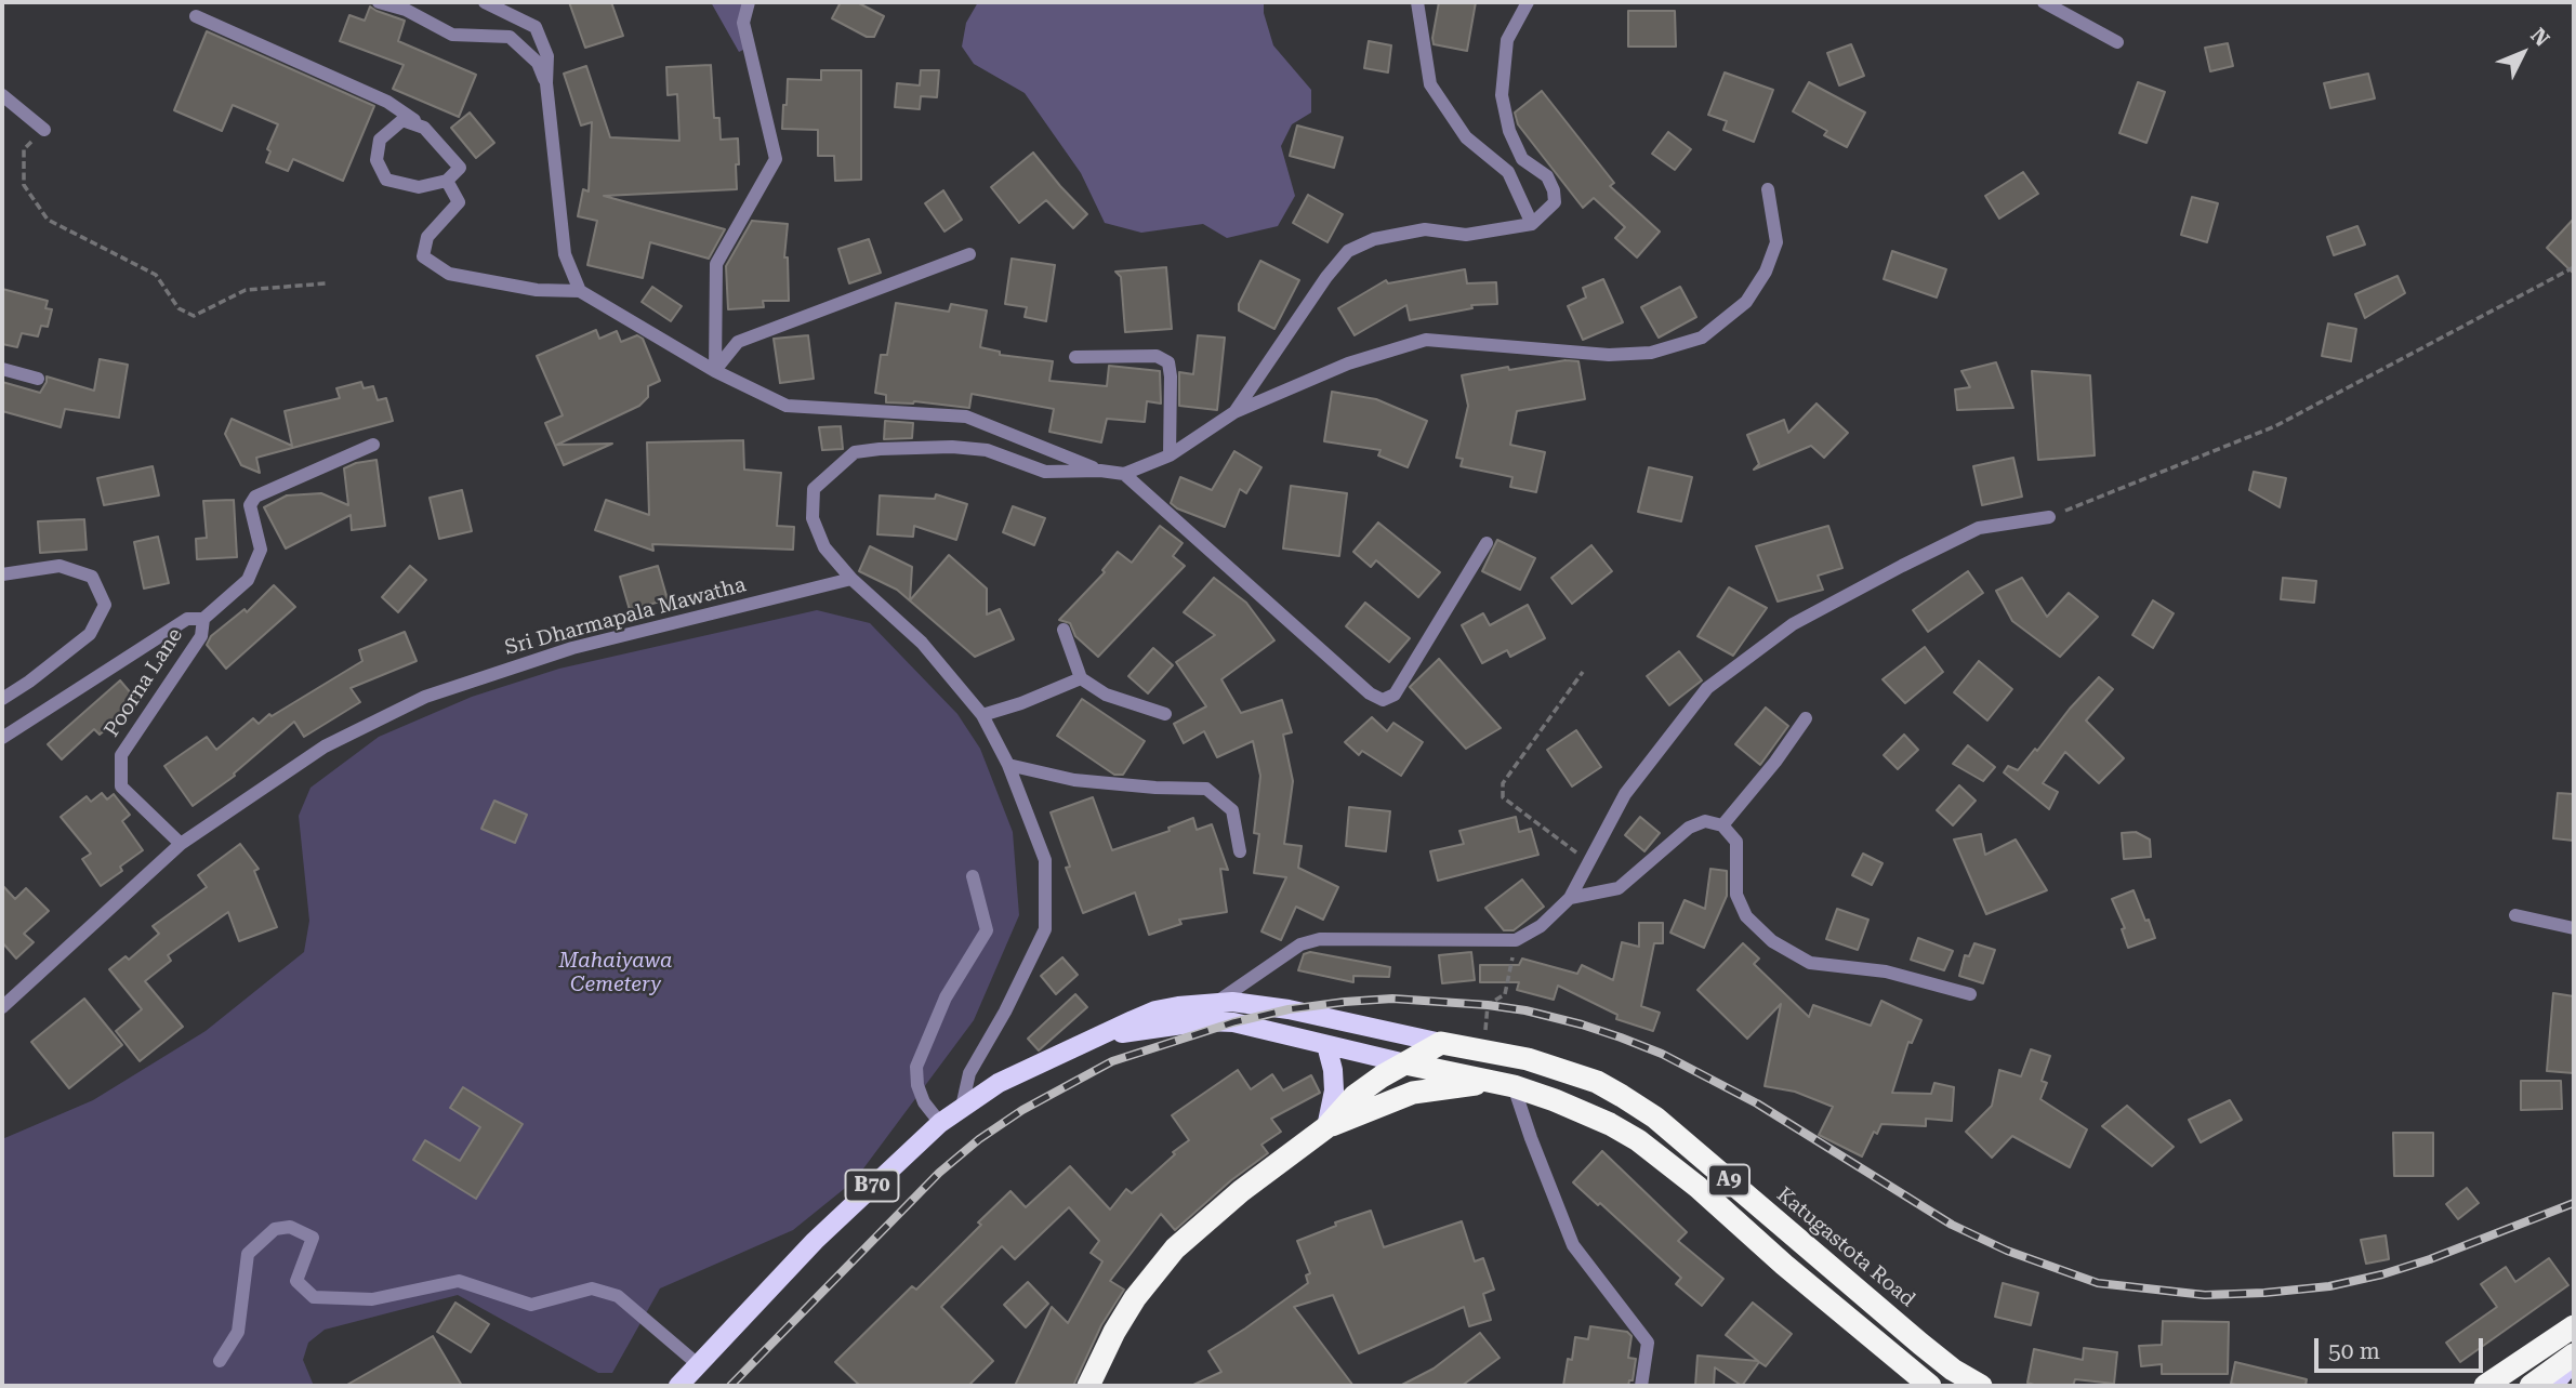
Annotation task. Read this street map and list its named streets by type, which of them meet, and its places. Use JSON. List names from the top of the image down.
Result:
{
  "streets": {
    "highway": ["A9", "Katugastota Road"],
    "main road": ["B70"],
    "street": ["Sri Dharmapala Mawatha", "Poorna Lane"]
  },
  "crossings": [
    ["Sri Dharmapala Mawatha", "Poorna Lane"],
    ["A9", "B70"],
    ["A9", "Katugastota Road"],
    ["B70", "Katugastota Road"]
  ],
  "parks": ["Mahaiyawa Cemetery"],
  "scale_bar": "50 m",
  "north": "top right"
}
